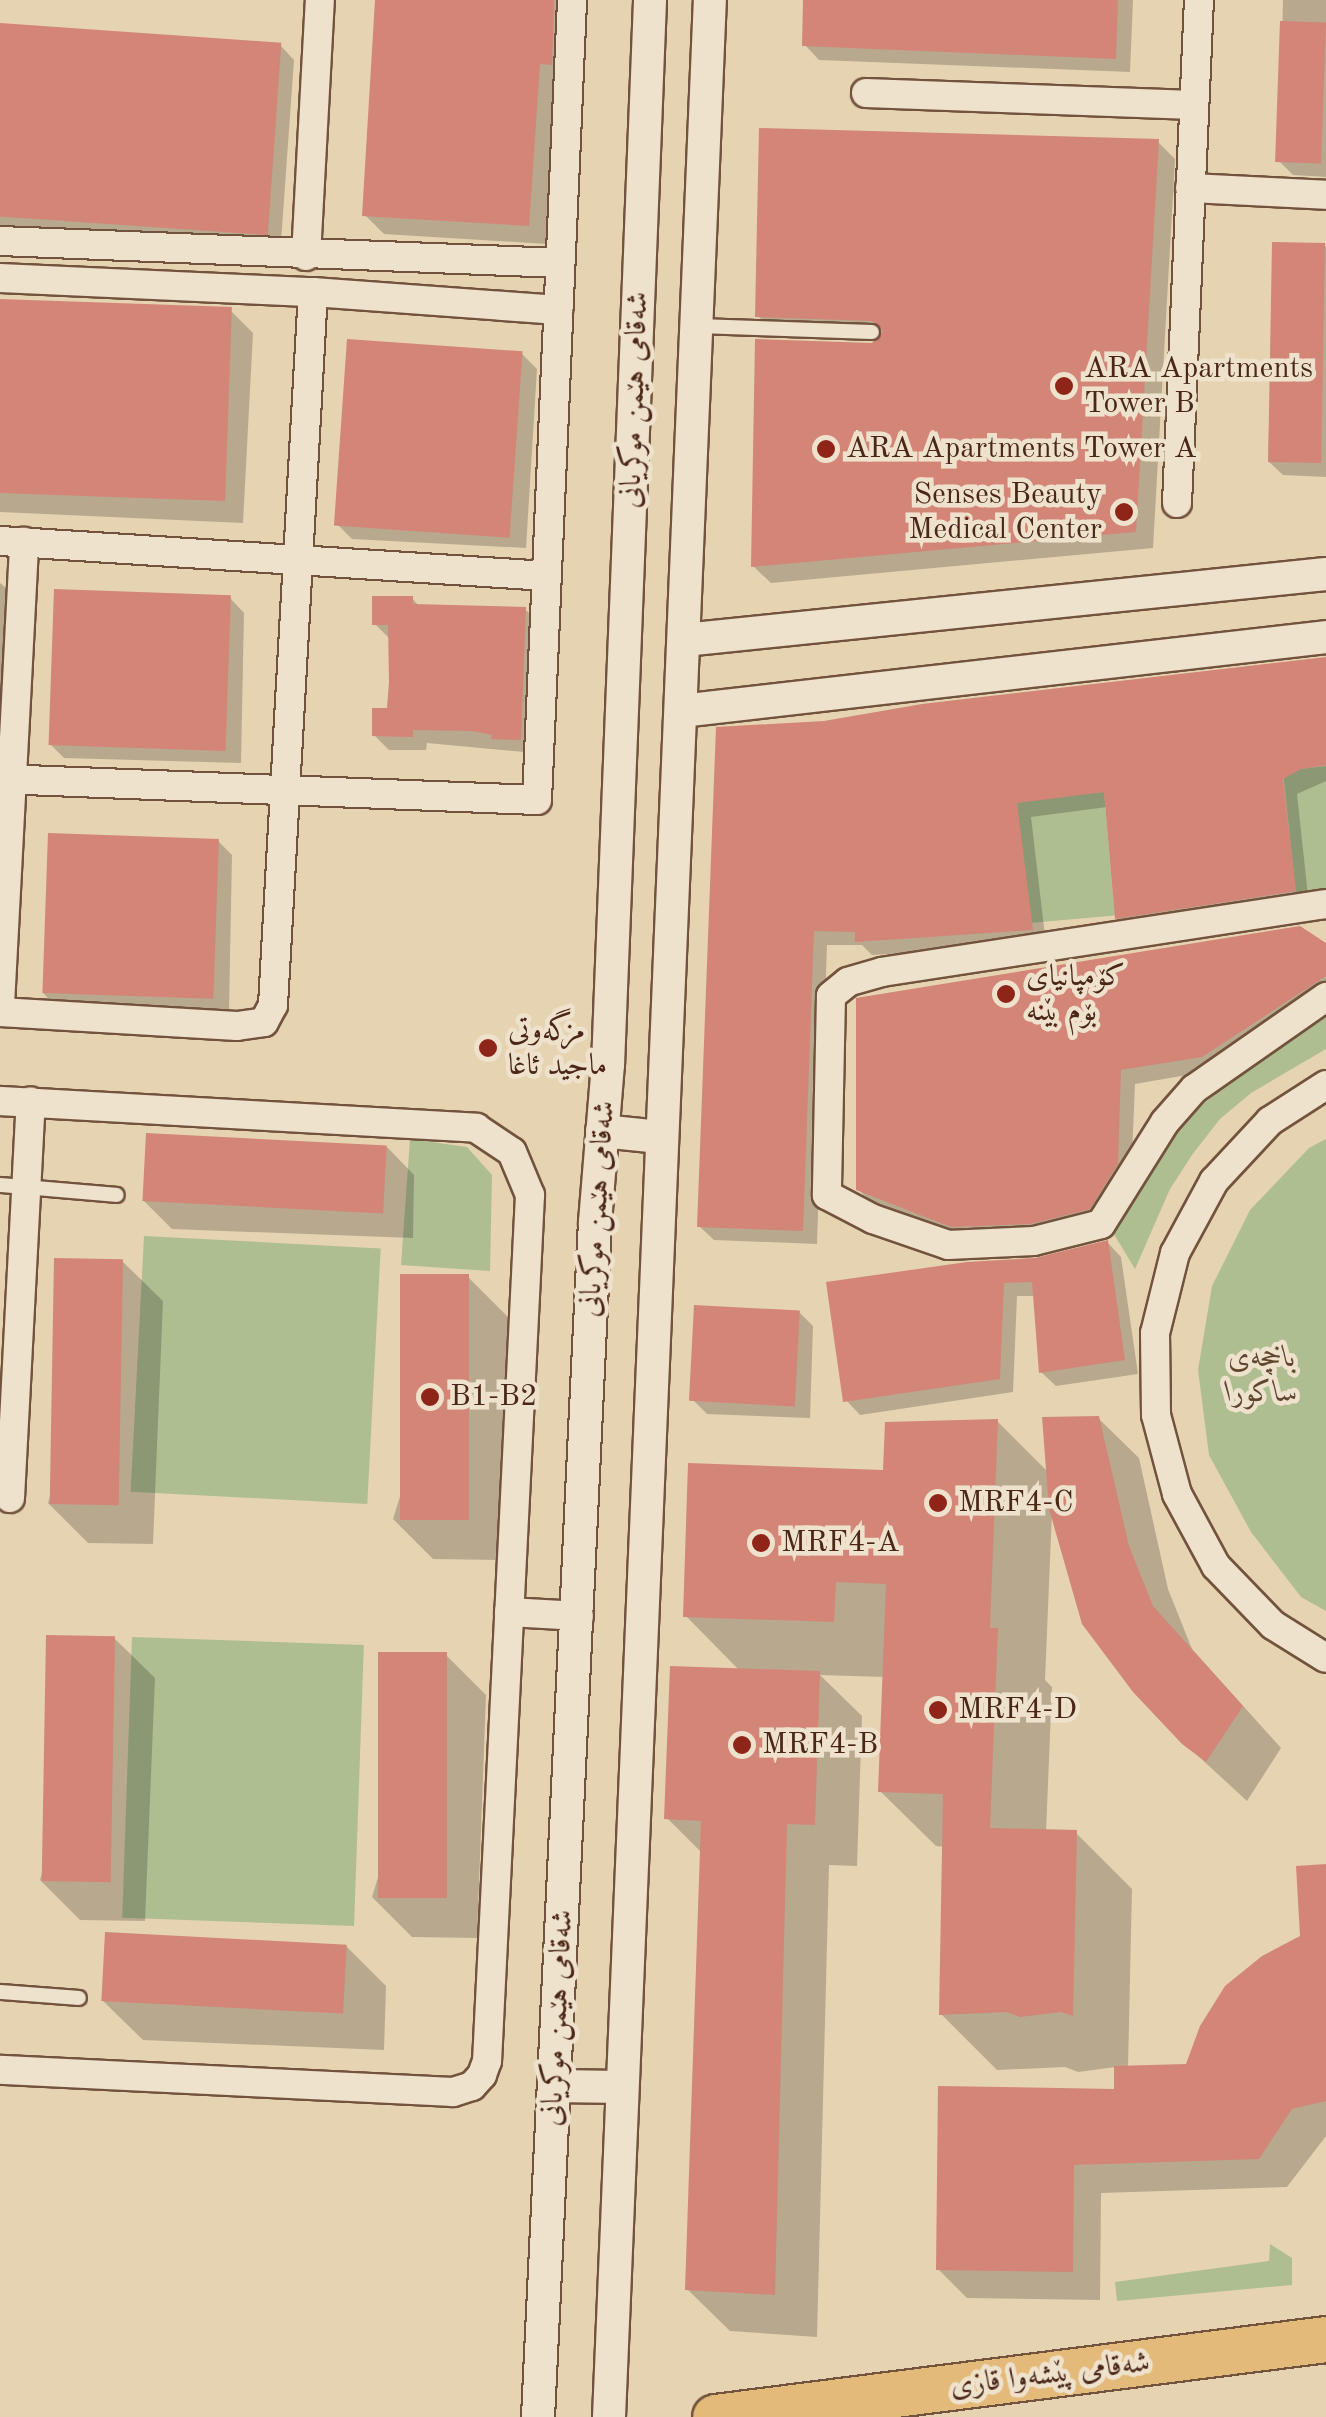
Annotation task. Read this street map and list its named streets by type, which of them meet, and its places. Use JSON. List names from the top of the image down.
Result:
{
  "streets": {
    "highway": ["شەقامی پێشەوا قازی"],
    "street": ["شەقامی هێمن موکریانی"]
  },
  "parks": ["باخچەی ساکورا"],
  "places": [
    "ARA Apartments Tower B",
    "ARA Apartments Tower A",
    "Senses Beauty Medical Center",
    "کۆمپانیای بۆم بێنە",
    "مزگەوتی ماجید ئاغا",
    "B1-B2",
    "MRF4-C",
    "MRF4-A",
    "MRF4-D",
    "MRF4-B"
  ]
}
